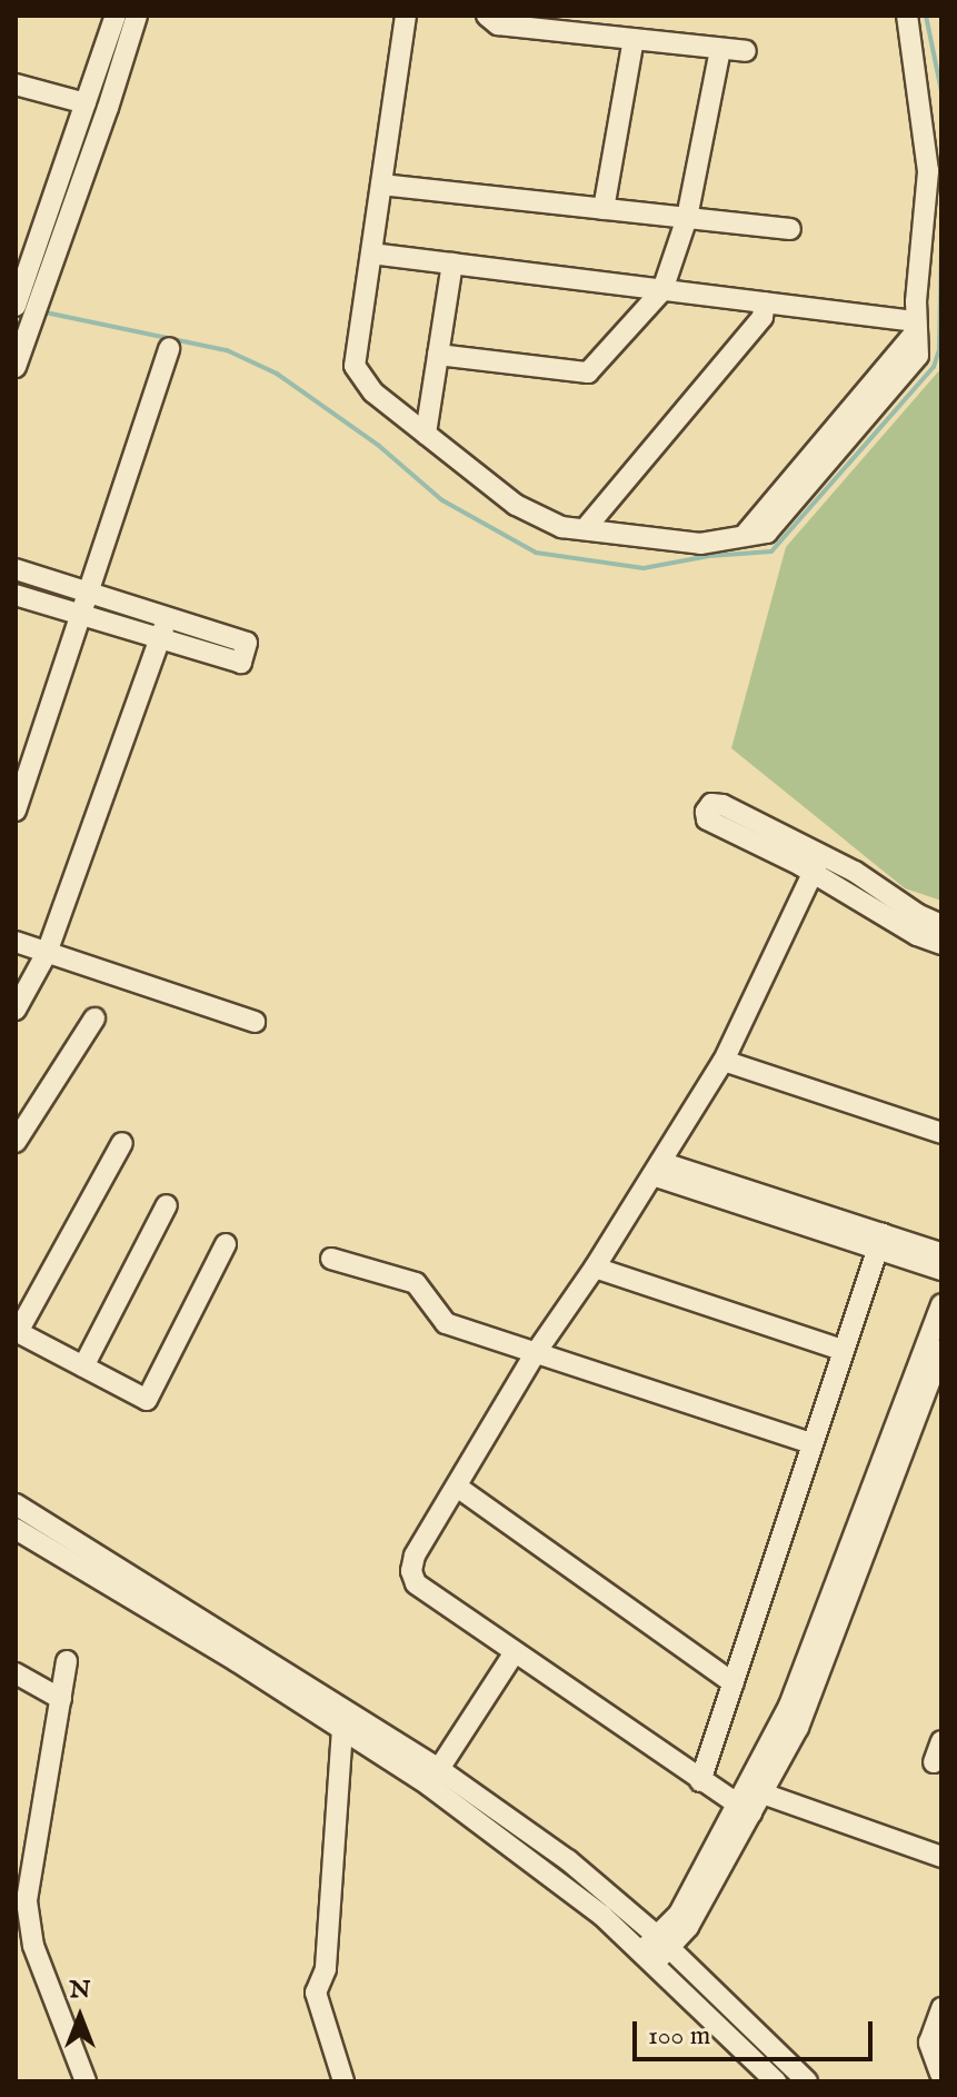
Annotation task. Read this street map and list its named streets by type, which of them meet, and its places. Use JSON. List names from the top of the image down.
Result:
{
  "scale_bar": "100 m",
  "north": "top"
}
